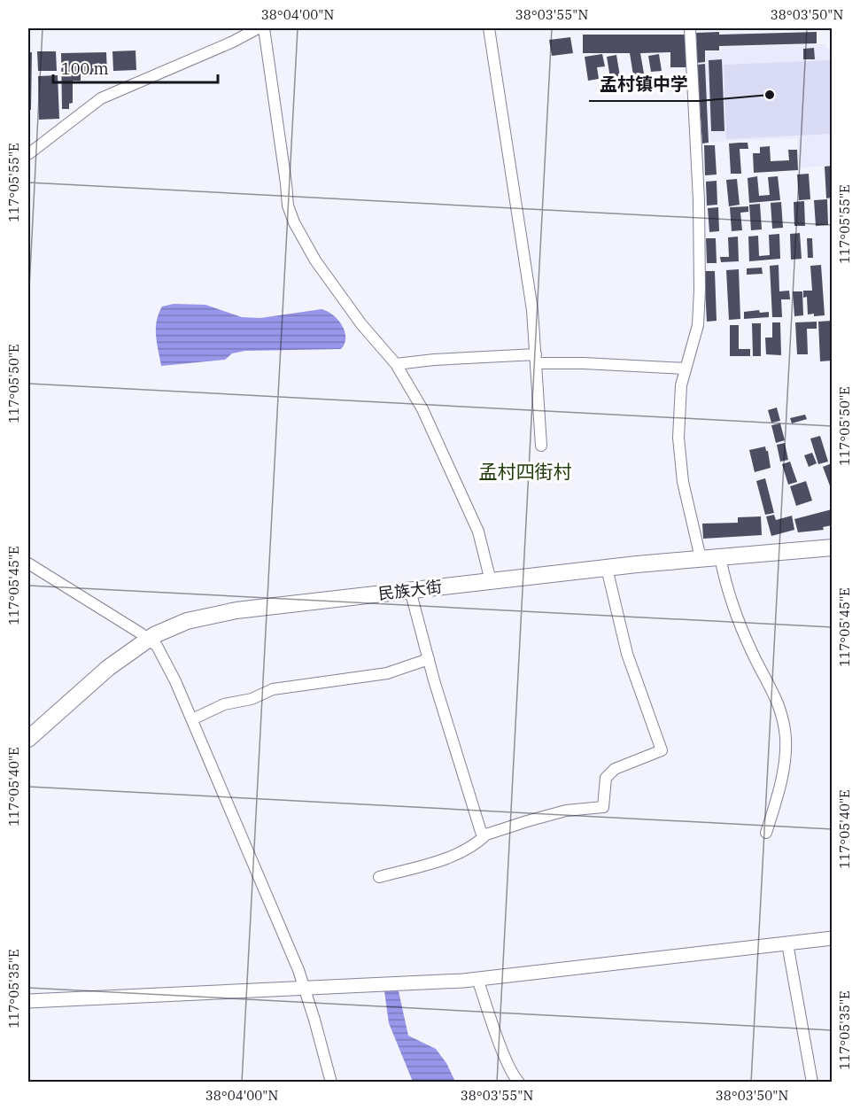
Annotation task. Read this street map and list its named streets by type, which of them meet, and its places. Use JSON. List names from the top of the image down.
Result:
{
  "streets": {
    "main road": ["民族大街"]
  },
  "districts": ["孟村四街村"],
  "places": ["孟村镇中学"],
  "scale_bar": "100 m",
  "coordinates": [
    "38°04'00\"N",
    "38°03'55\"N",
    "38°03'50\"N",
    "117°05'55\"E",
    "117°05'50\"E",
    "117°05'45\"E",
    "117°05'40\"E",
    "117°05'35\"E"
  ]
}
